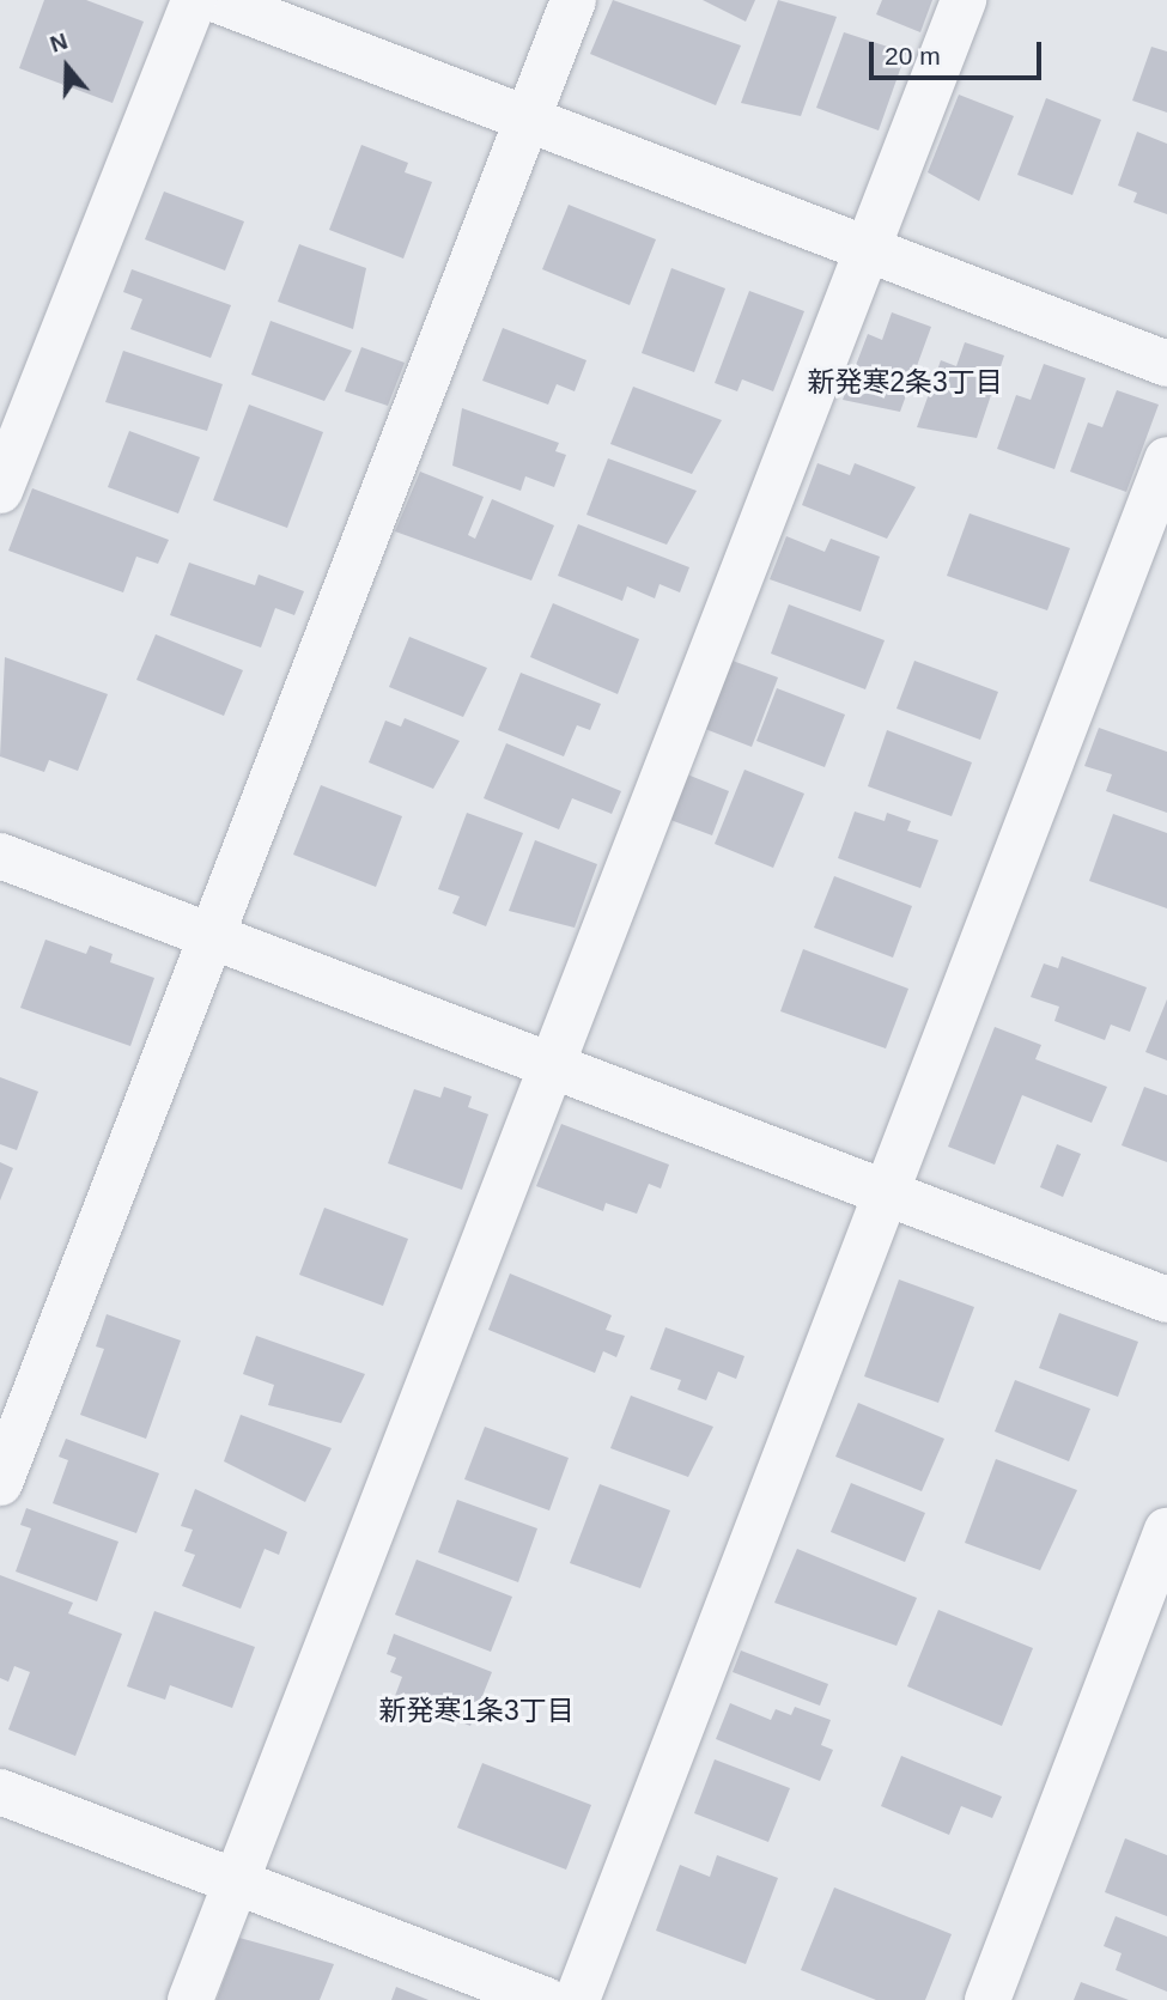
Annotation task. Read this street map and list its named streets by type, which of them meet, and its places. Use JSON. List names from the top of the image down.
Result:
{
  "districts": ["新発寒2条3丁目", "新発寒1条3丁目"],
  "scale_bar": "20 m",
  "north": "top"
}
